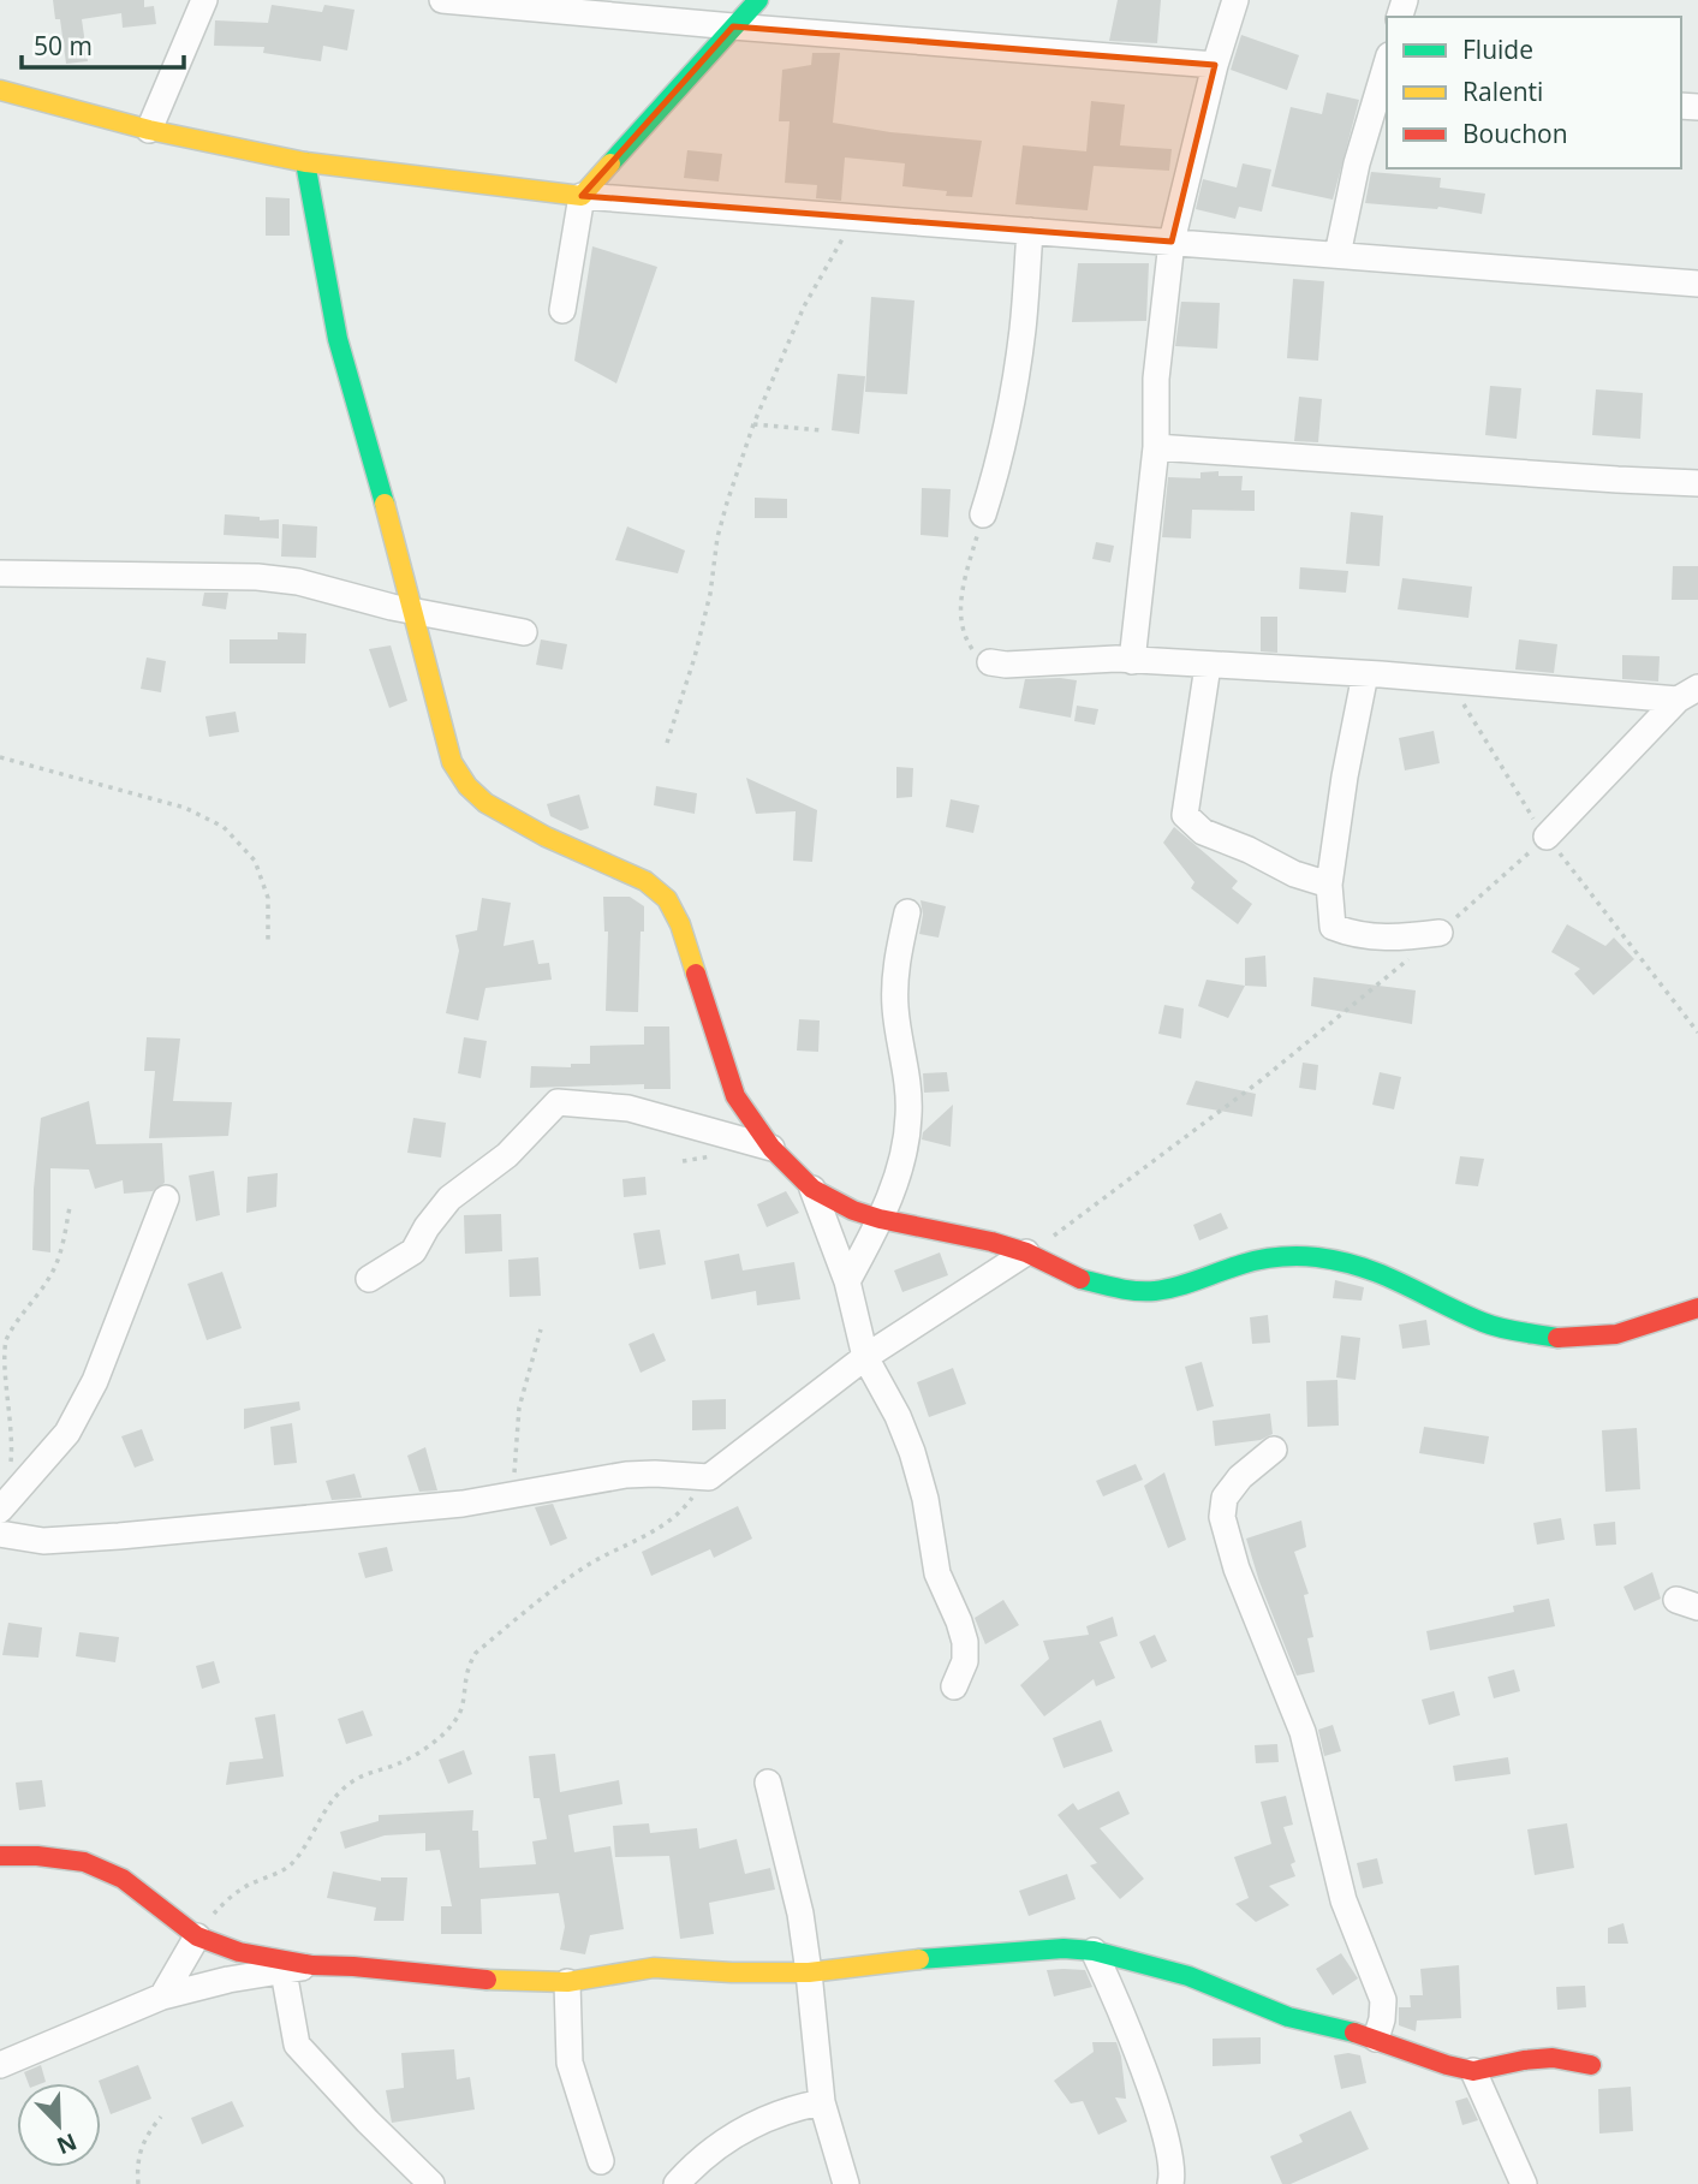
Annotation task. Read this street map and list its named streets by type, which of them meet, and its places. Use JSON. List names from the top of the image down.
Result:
{
  "legend": ["Fluide", "Ralenti", "Bouchon"],
  "scale_bar": "50 m",
  "north": "bottom right"
}
